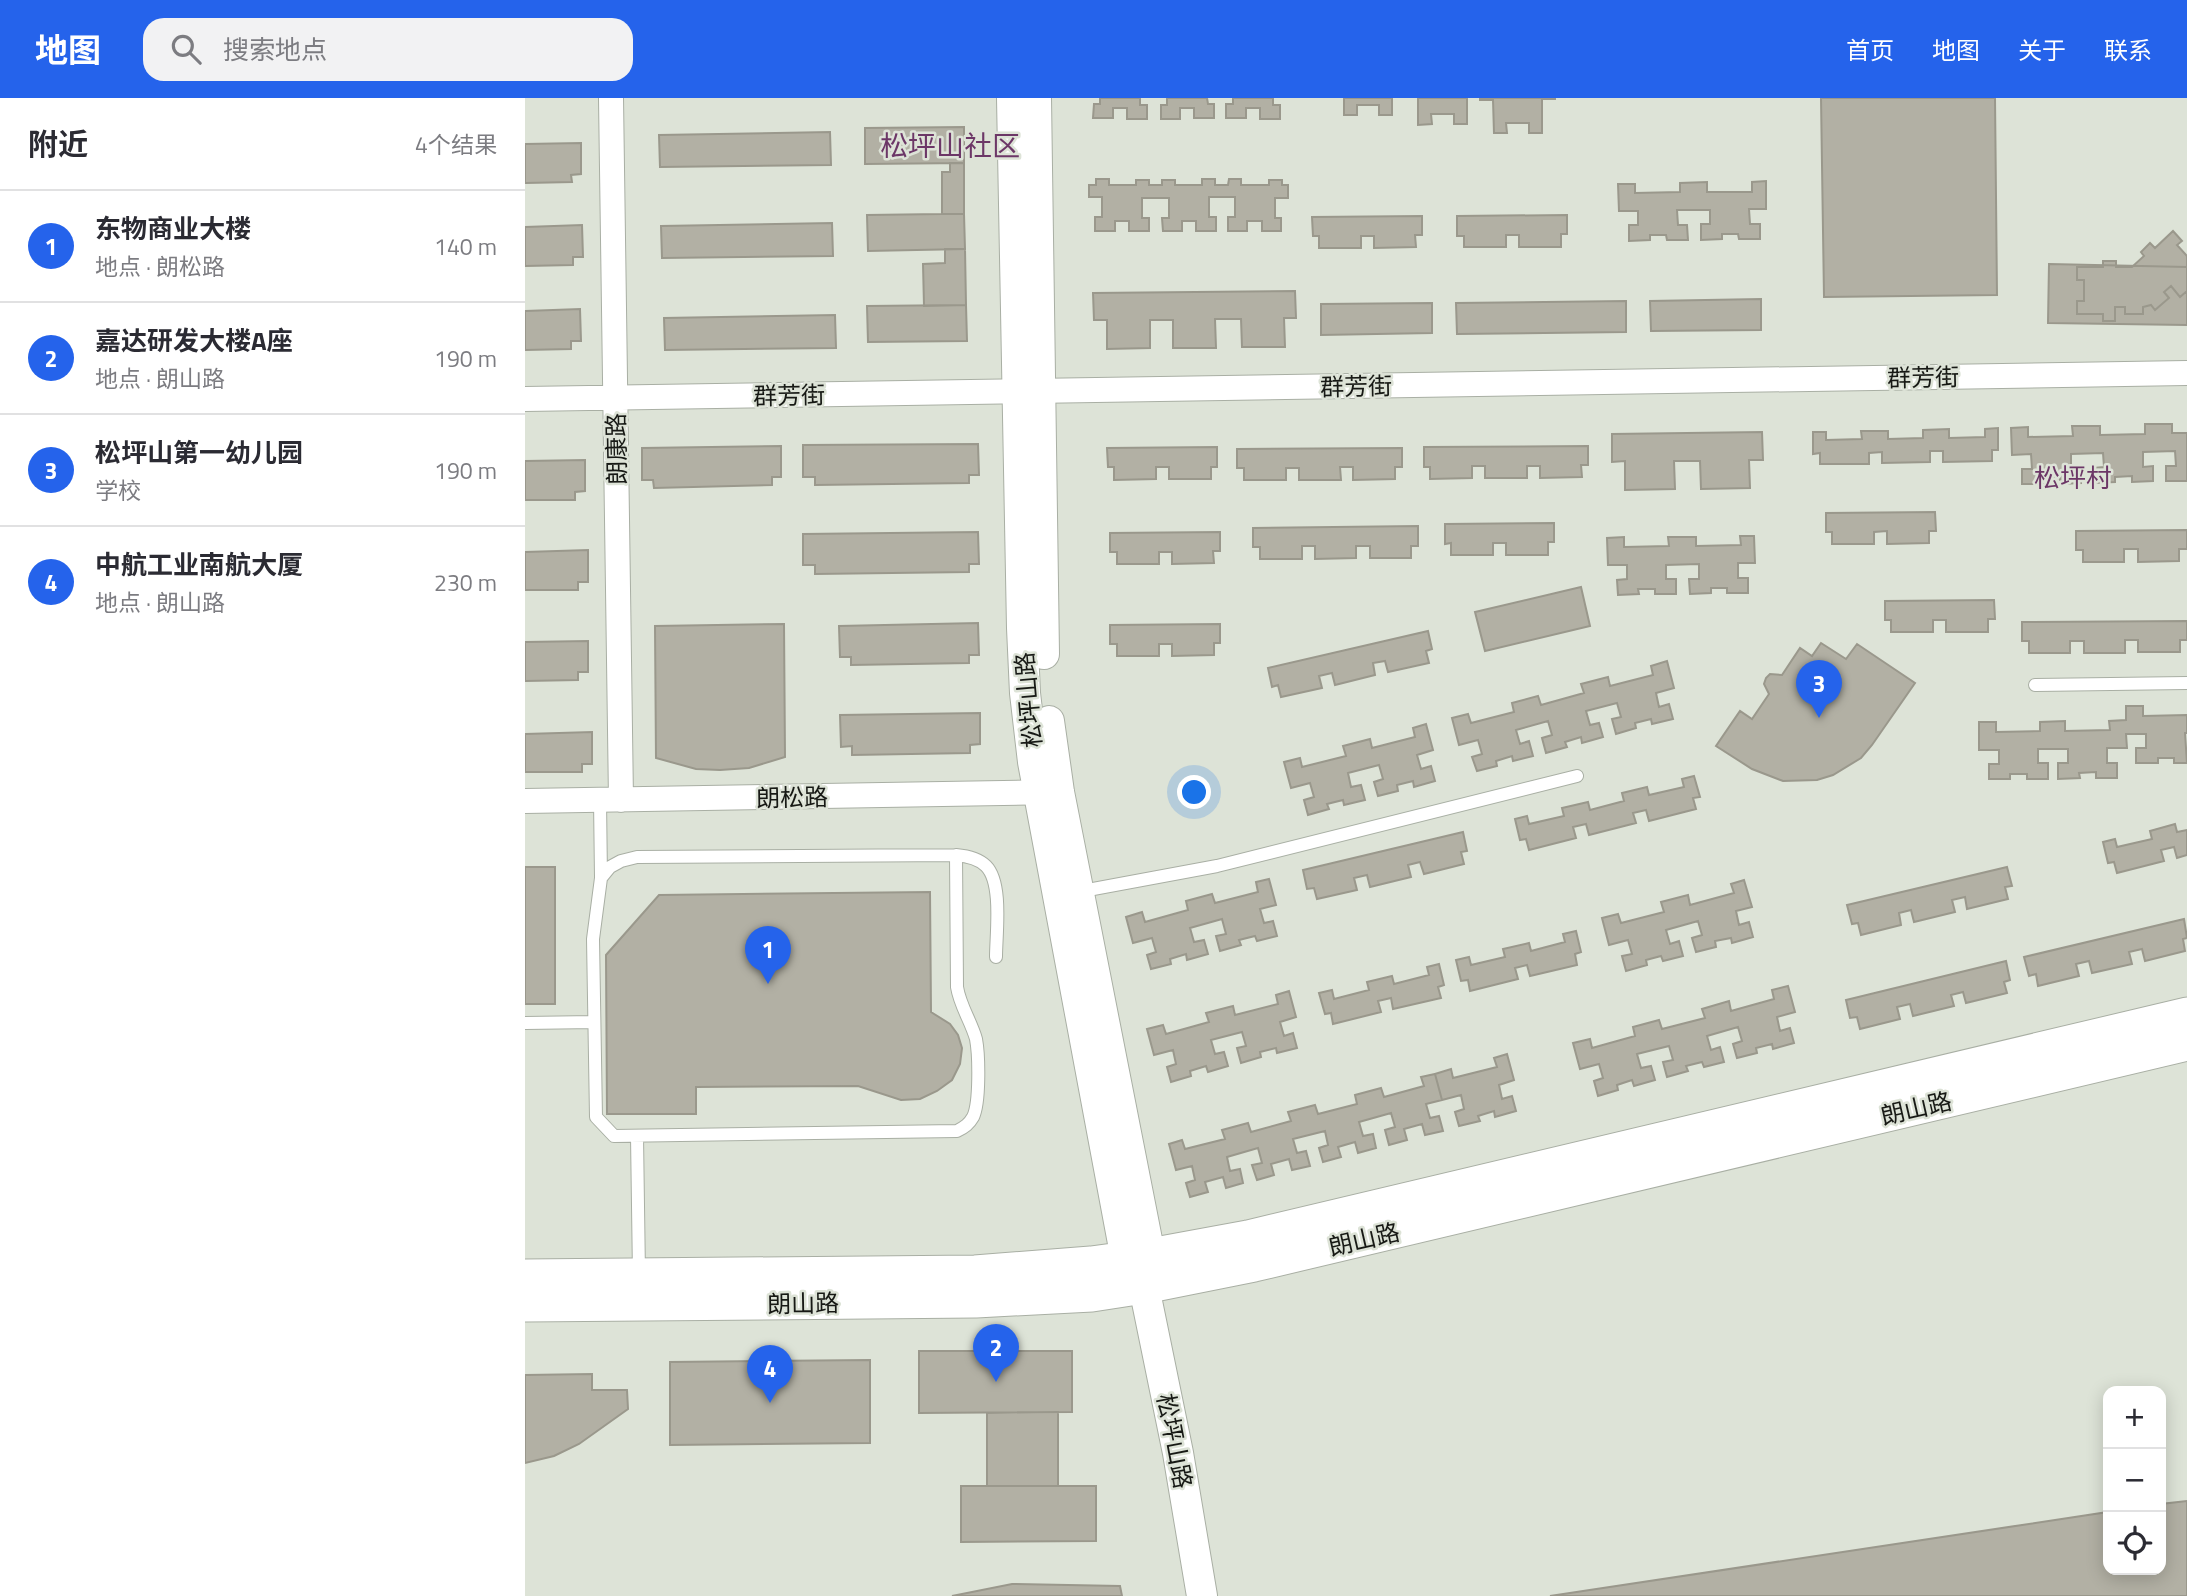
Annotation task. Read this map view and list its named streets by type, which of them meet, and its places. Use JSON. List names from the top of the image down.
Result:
{
  "streets": {
    "main road": ["朗山路"],
    "street": [
      "群芳街",
      "朗康路",
      "松坪山路",
      "朗松路"
    ]
  },
  "crossings": [
    ["群芳街", "朗康路"],
    ["群芳街", "松坪山路"],
    ["朗康路", "朗松路"],
    ["松坪山路", "朗松路"],
    ["松坪山路", "朗山路"]
  ],
  "districts": ["松坪山社区", "松坪村"],
  "page": {
    "header": "地图",
    "search": "搜索地点",
    "nav": [
      "首页",
      "地图",
      "关于",
      "联系"
    ],
    "heading": ["附近", "4个结果"],
    "list": [
      {
        "mark": "1",
        "name": "东物商业大楼",
        "note": "地点 · 朗松路",
        "value": "140 m"
      },
      {
        "mark": "2",
        "name": "嘉达研发大楼A座",
        "note": "地点 · 朗山路",
        "value": "190 m"
      },
      {
        "mark": "3",
        "name": "松坪山第一幼儿园",
        "note": "学校",
        "value": "190 m"
      },
      {
        "mark": "4",
        "name": "中航工业南航大厦",
        "note": "地点 · 朗山路",
        "value": "230 m"
      }
    ],
    "pins": [
      "3",
      "1",
      "2",
      "4"
    ],
    "map_buttons": ["+", "−"]
  }
}
